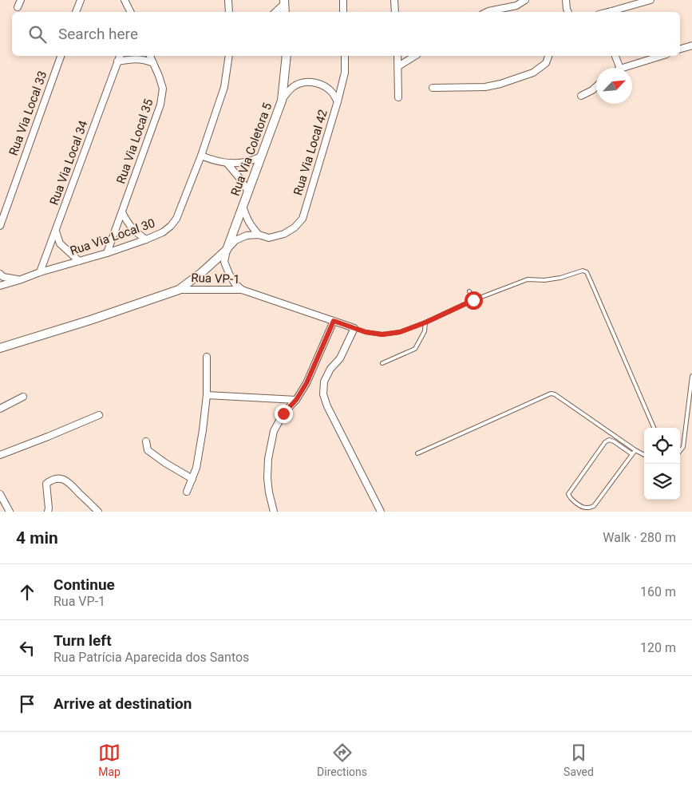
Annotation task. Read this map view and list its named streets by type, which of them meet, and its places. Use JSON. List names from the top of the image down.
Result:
{
  "streets": {
    "street": [
      "Rua Via Local 33",
      "Rua Via Local 35",
      "Rua Via Coletora 5",
      "Rua Via Local 42",
      "Rua Via Local 34",
      "Rua Via Local 30",
      "Rua VP-1"
    ]
  },
  "crossings": [
    ["Rua Via Local 35", "Rua Via Local 30"],
    ["Rua Via Coletora 5", "Rua VP-1"],
    ["Rua Via Local 34", "Rua Via Local 30"]
  ],
  "north": "top right",
  "page": {
    "search": "Search here",
    "heading": ["4 min", "Walk · 280 m"],
    "list": [
      ["Continue", "Rua VP-1", "160 m"],
      ["Turn left", "Rua Patrícia Aparecida dos Santos", "120 m"],
      "Arrive at destination"
    ],
    "nav": ["Map", "Directions", "Saved"]
  }
}
